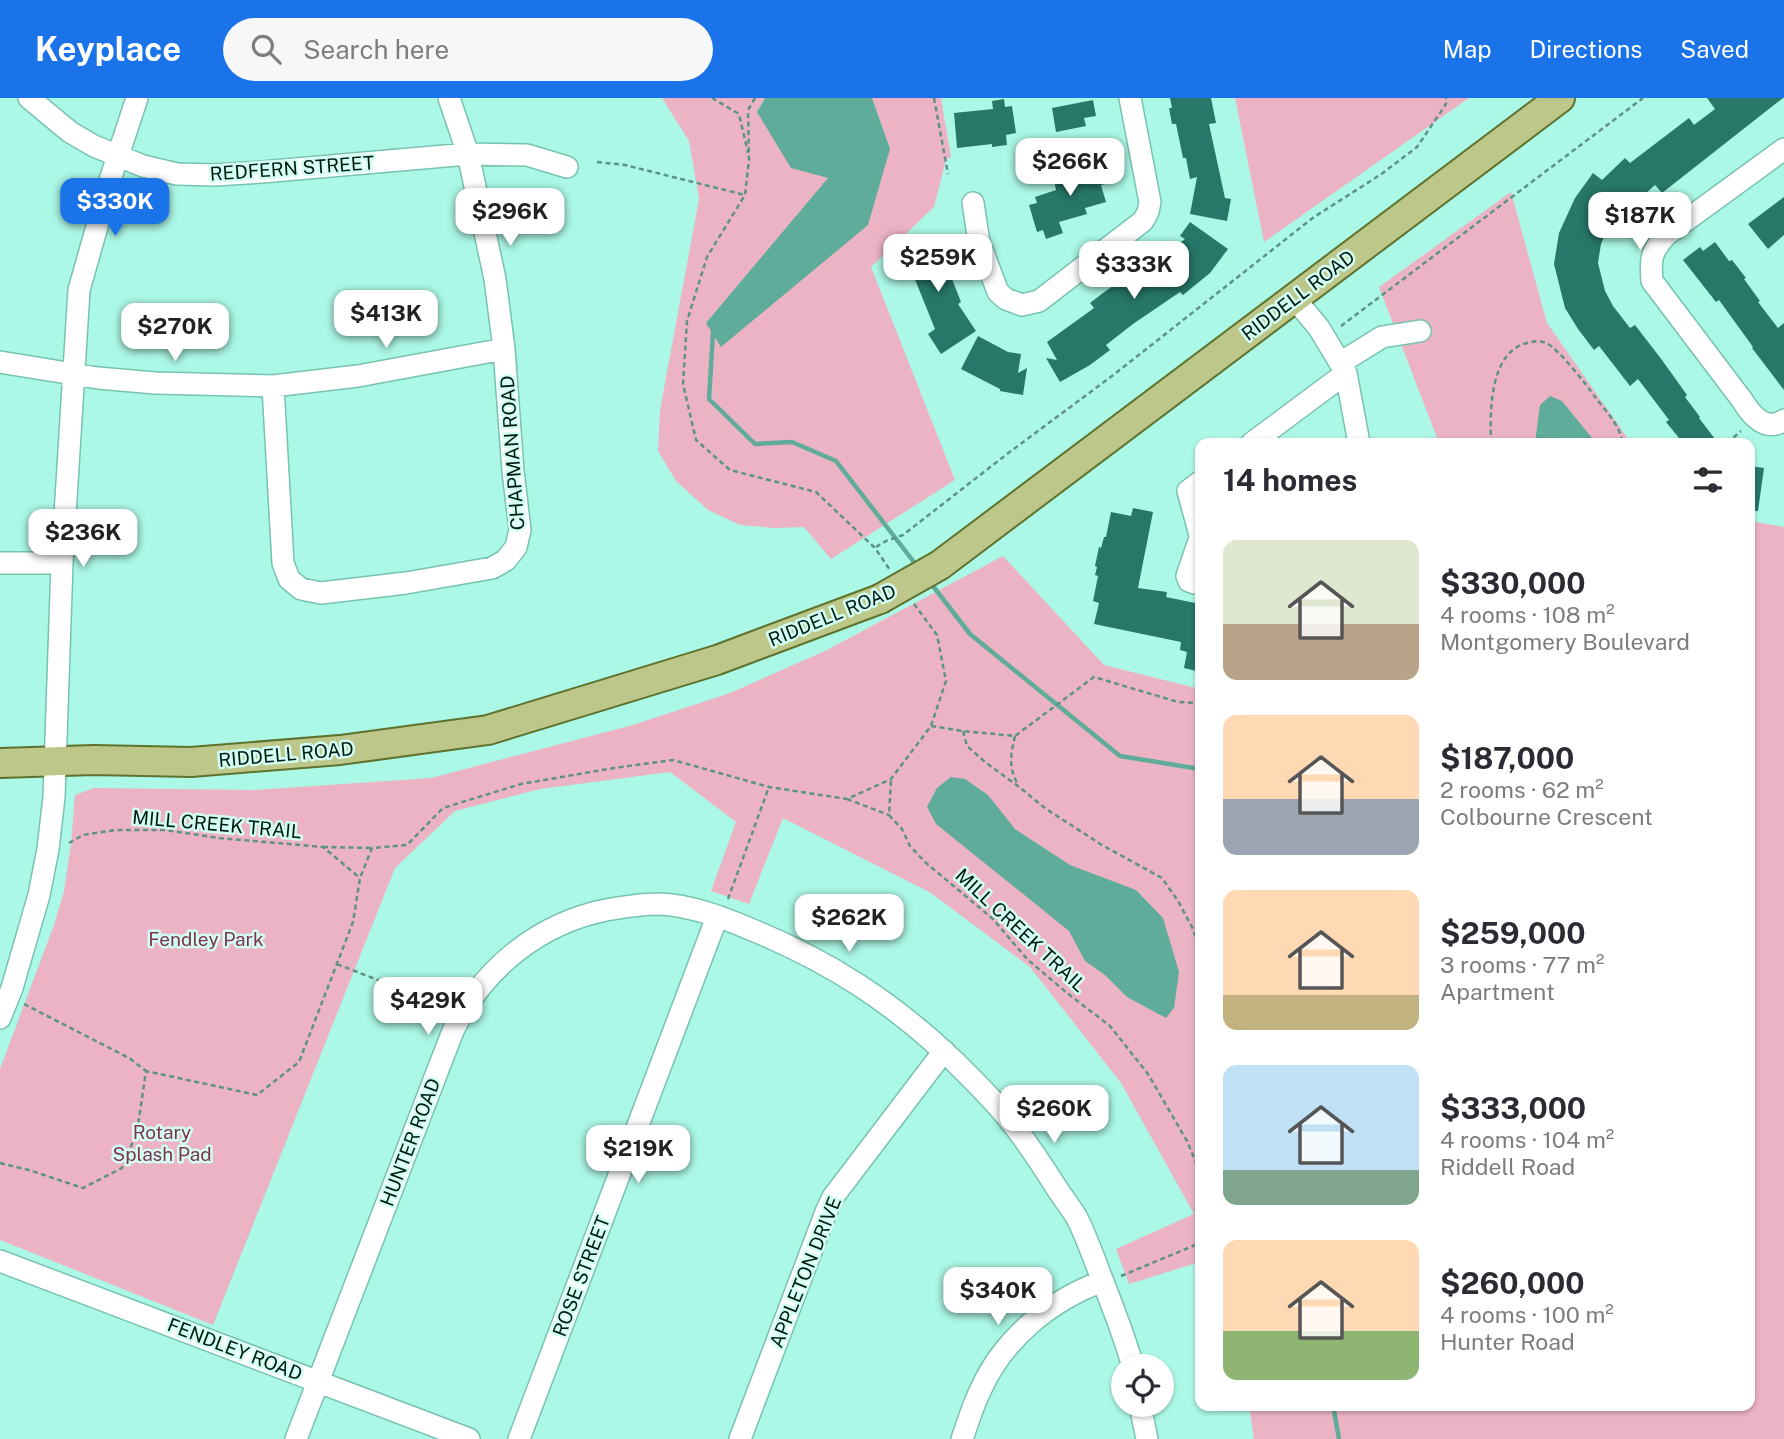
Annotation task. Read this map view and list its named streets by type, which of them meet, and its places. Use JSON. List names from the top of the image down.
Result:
{
  "streets": {
    "main road": ["RIDDELL ROAD"],
    "street": [
      "REDFERN STREET",
      "CHAPMAN ROAD",
      "HUNTER ROAD",
      "APPLETON DRIVE",
      "ROSE STREET",
      "FENDLEY ROAD"
    ],
    "path": ["MILL CREEK TRAIL"]
  },
  "crossings": [
    ["REDFERN STREET", "CHAPMAN ROAD"],
    ["HUNTER ROAD", "APPLETON DRIVE"],
    ["HUNTER ROAD", "ROSE STREET"],
    ["HUNTER ROAD", "FENDLEY ROAD"]
  ],
  "parks": ["Fendley Park", "Rotary Splash Pad"],
  "page": {
    "header": "Keyplace",
    "search": "Search here",
    "nav": ["Map", "Directions", "Saved"],
    "price": [
      "$266K",
      "$330K",
      "$296K",
      "$187K",
      "$259K",
      "$333K",
      "$413K",
      "$270K",
      "$236K",
      "$262K",
      "$429K",
      "$260K",
      "$219K",
      "$340K"
    ],
    "heading": "14 homes",
    "list": [
      {
        "name": "$330,000",
        "note": "4 rooms · 108 m² · Montgomery Boulevard"
      },
      {
        "name": "$187,000",
        "note": "2 rooms · 62 m² · Colbourne Crescent"
      },
      {
        "name": "$259,000",
        "note": "3 rooms · 77 m² · Apartment"
      },
      {
        "name": "$333,000",
        "note": "4 rooms · 104 m² · Riddell Road"
      },
      {
        "name": "$260,000",
        "note": "4 rooms · 100 m² · Hunter Road"
      }
    ]
  }
}
